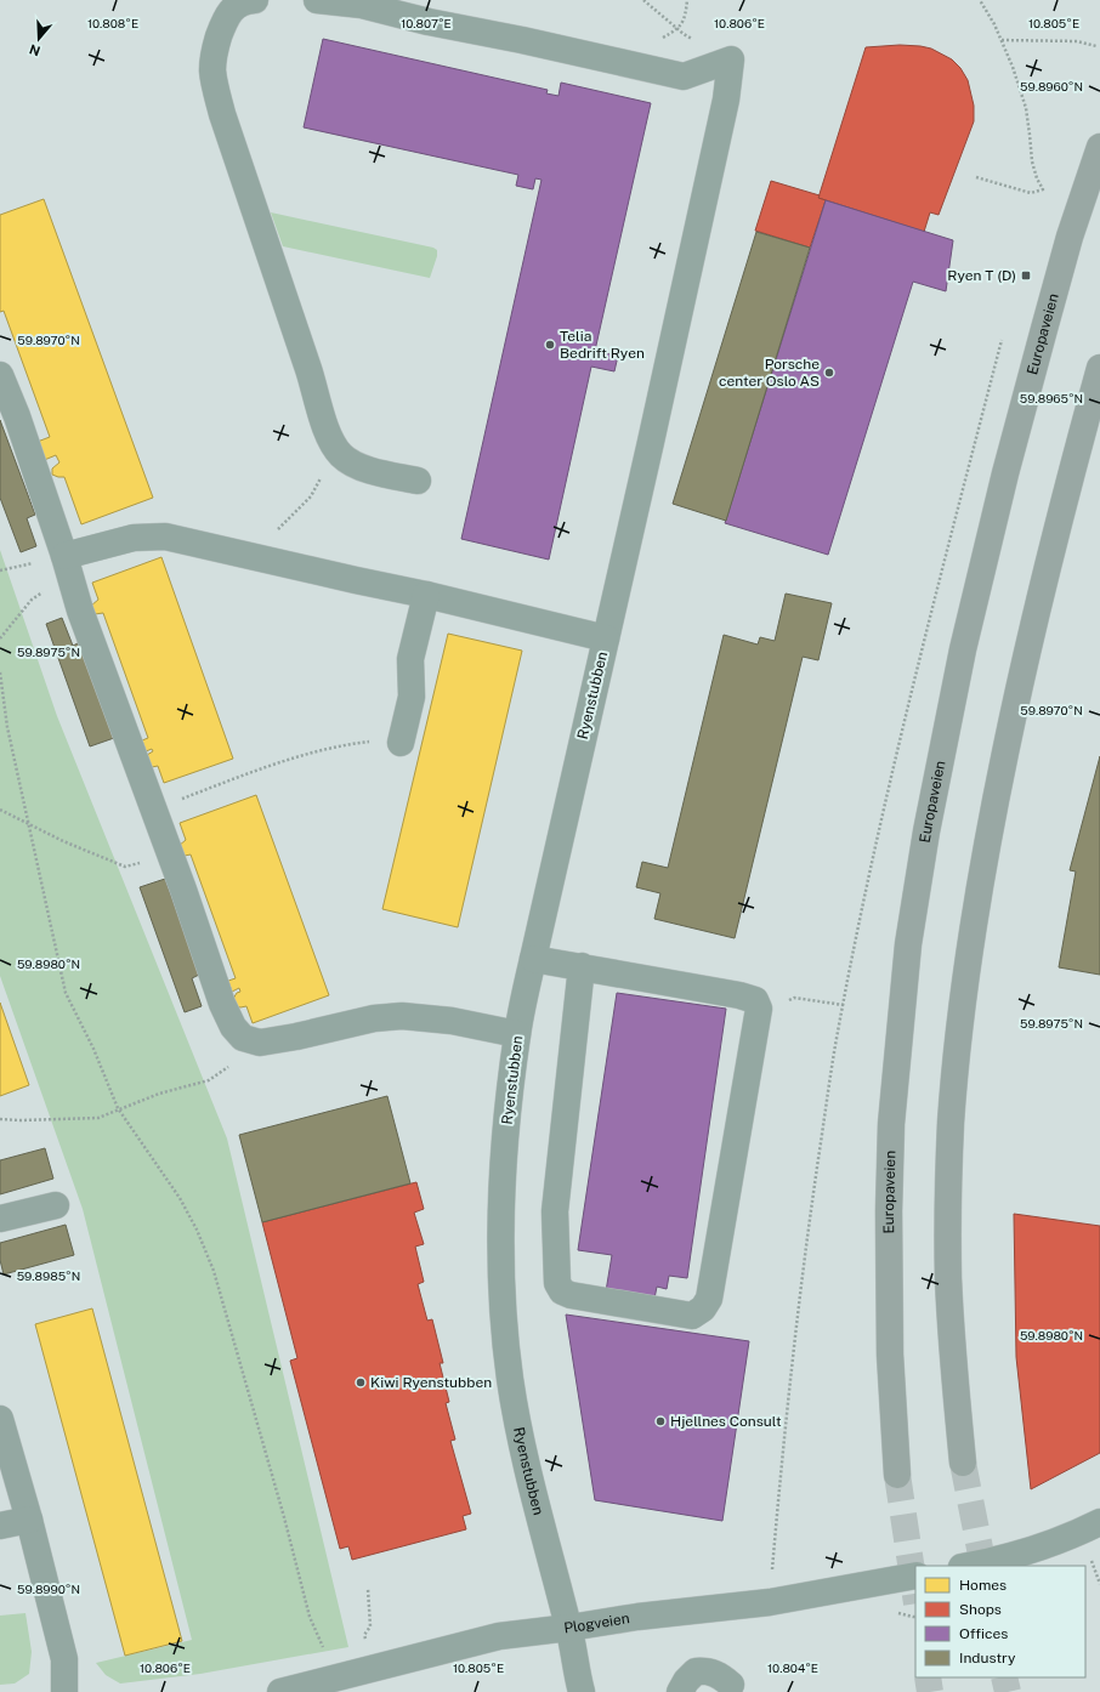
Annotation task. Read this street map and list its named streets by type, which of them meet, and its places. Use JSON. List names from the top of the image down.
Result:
{
  "streets": {
    "highway": ["Europaveien"],
    "street": ["Ryenstubben", "Plogveien"]
  },
  "crossings": [
    ["Ryenstubben", "Plogveien"]
  ],
  "places": {
    "transit": ["Ryen T (D)"],
    "other": [
      "Telia Bedrift Ryen",
      "Porsche center Oslo AS",
      "Kiwi Ryenstubben",
      "Hjellnes Consult"
    ]
  },
  "legend": [
    "Homes",
    "Shops",
    "Offices",
    "Industry"
  ],
  "north": "bottom",
  "coordinates": [
    "10.808°E",
    "10.807°E",
    "10.806°E",
    "10.805°E",
    "59.8960°N",
    "59.8970°N",
    "59.8965°N",
    "59.8975°N",
    "59.8980°N",
    "59.8985°N",
    "59.8990°N",
    "10.804°E"
  ]
}
